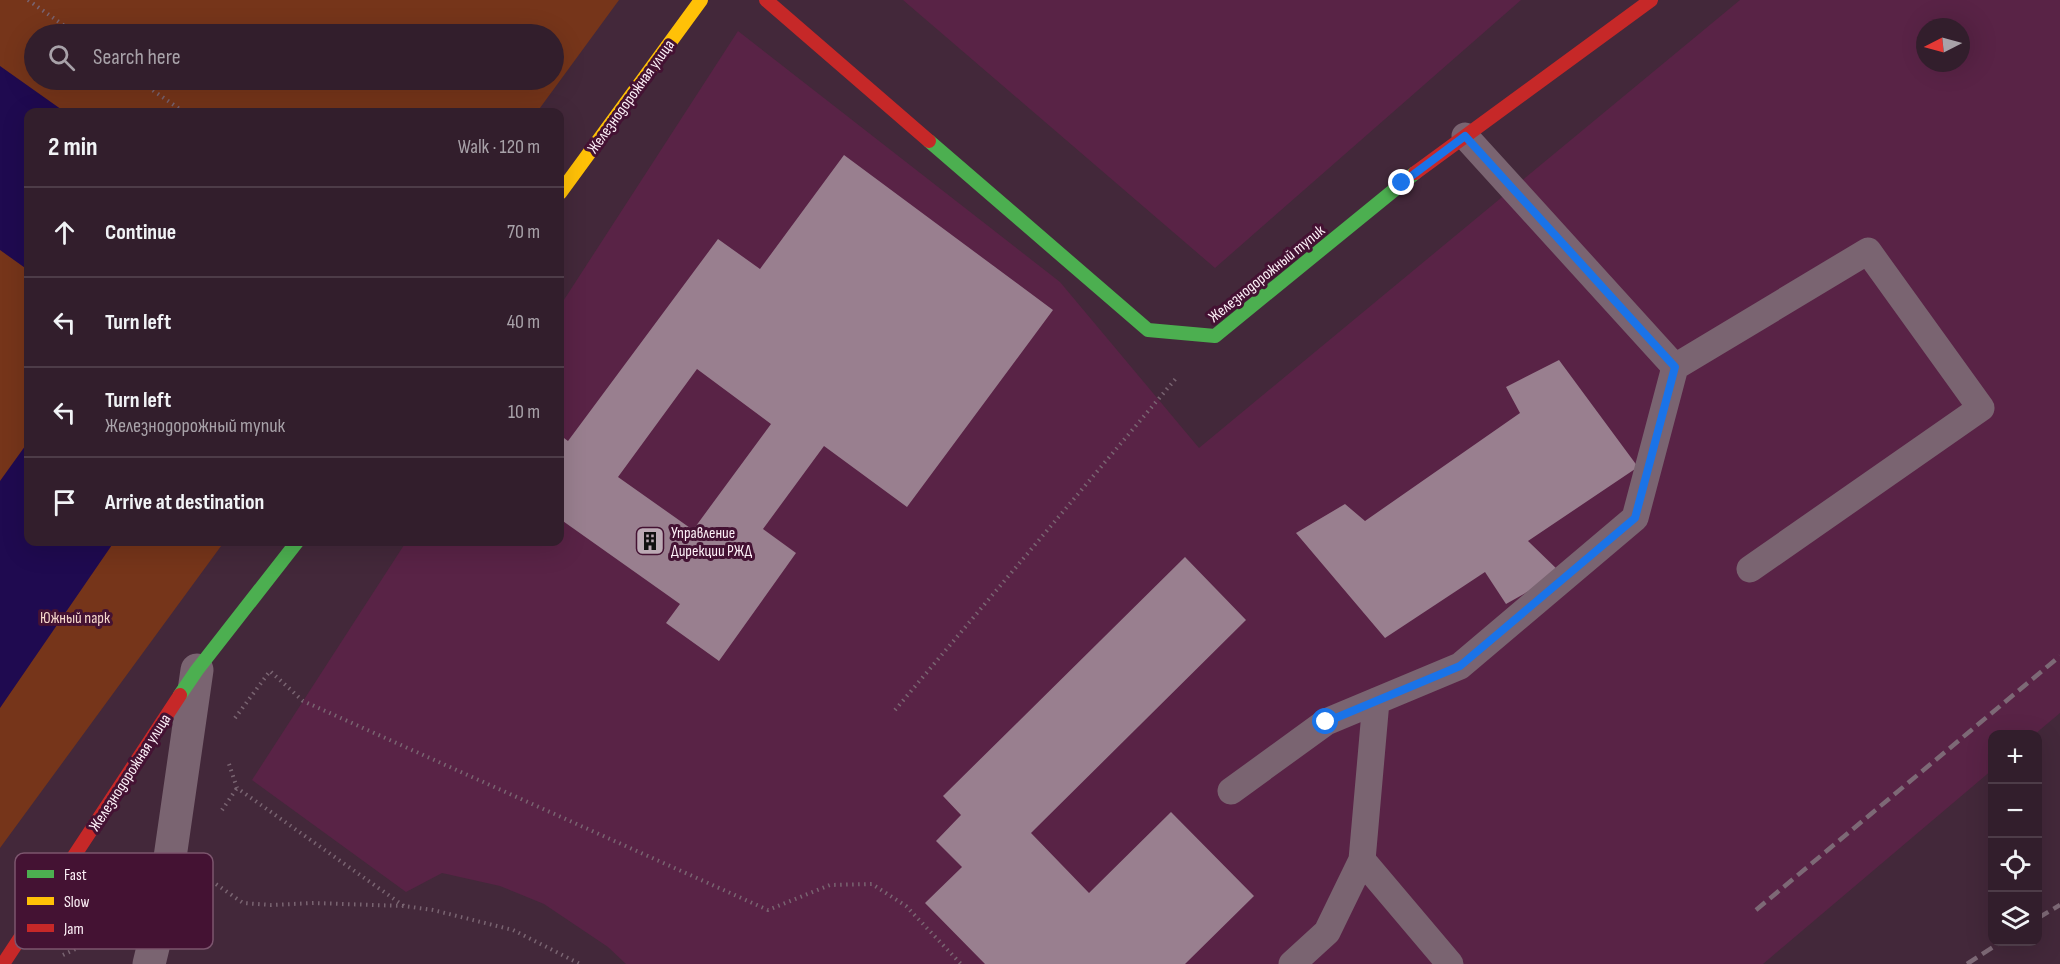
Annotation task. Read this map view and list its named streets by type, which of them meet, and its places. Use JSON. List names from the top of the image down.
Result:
{
  "streets": {
    "street": ["Железнодорожная улица", "Железнодорожный тупик"]
  },
  "parks": ["Южный парк"],
  "places": {
    "building": ["Управление Дирекции РЖД"]
  },
  "legend": ["Fast", "Slow", "Jam"],
  "north": "left",
  "page": {
    "search": "Search here",
    "heading": ["2 min", "Walk · 120 m"],
    "list": [
      ["Continue", "70 m"],
      ["Turn left", "40 m"],
      ["Turn left", "Железнодорожный тупик", "10 m"],
      "Arrive at destination"
    ],
    "map_buttons": ["+", "−"]
  }
}
